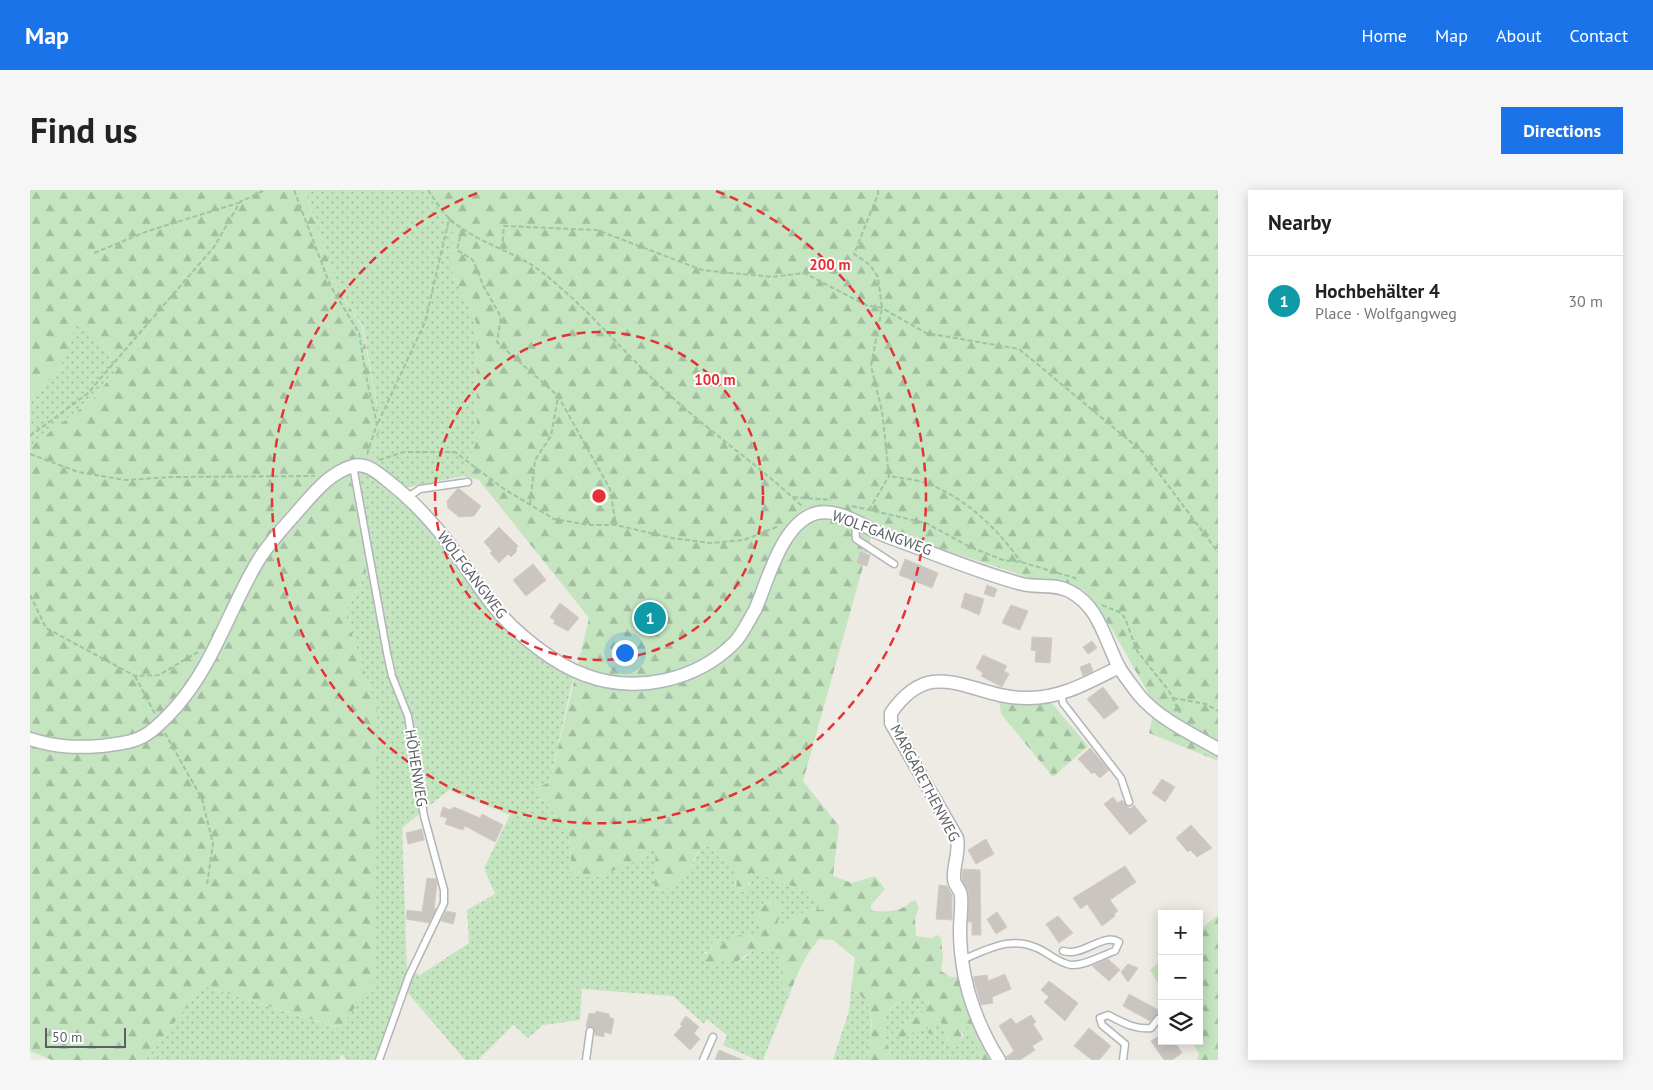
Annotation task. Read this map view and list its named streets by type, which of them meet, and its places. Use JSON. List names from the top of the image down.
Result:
{
  "streets": {
    "street": ["WOLFGANGWEG", "MARGARETHENWEG"],
    "lane": ["HÖHENWEG"]
  },
  "crossings": [
    ["WOLFGANGWEG", "MARGARETHENWEG"]
  ],
  "scale_bar": "50 m",
  "page": {
    "header": "Map",
    "nav": [
      "Home",
      "Map",
      "About",
      "Contact"
    ],
    "title": "Find us",
    "buttons": "Directions",
    "heading": "Nearby",
    "list": [
      {
        "mark": "1",
        "name": "Hochbehälter 4",
        "note": "Place · Wolfgangweg",
        "value": "30 m"
      }
    ],
    "pins": "1",
    "map_buttons": ["+", "−"],
    "scale": "50 m"
  },
  "rings": ["200 m", "100 m"]
}
